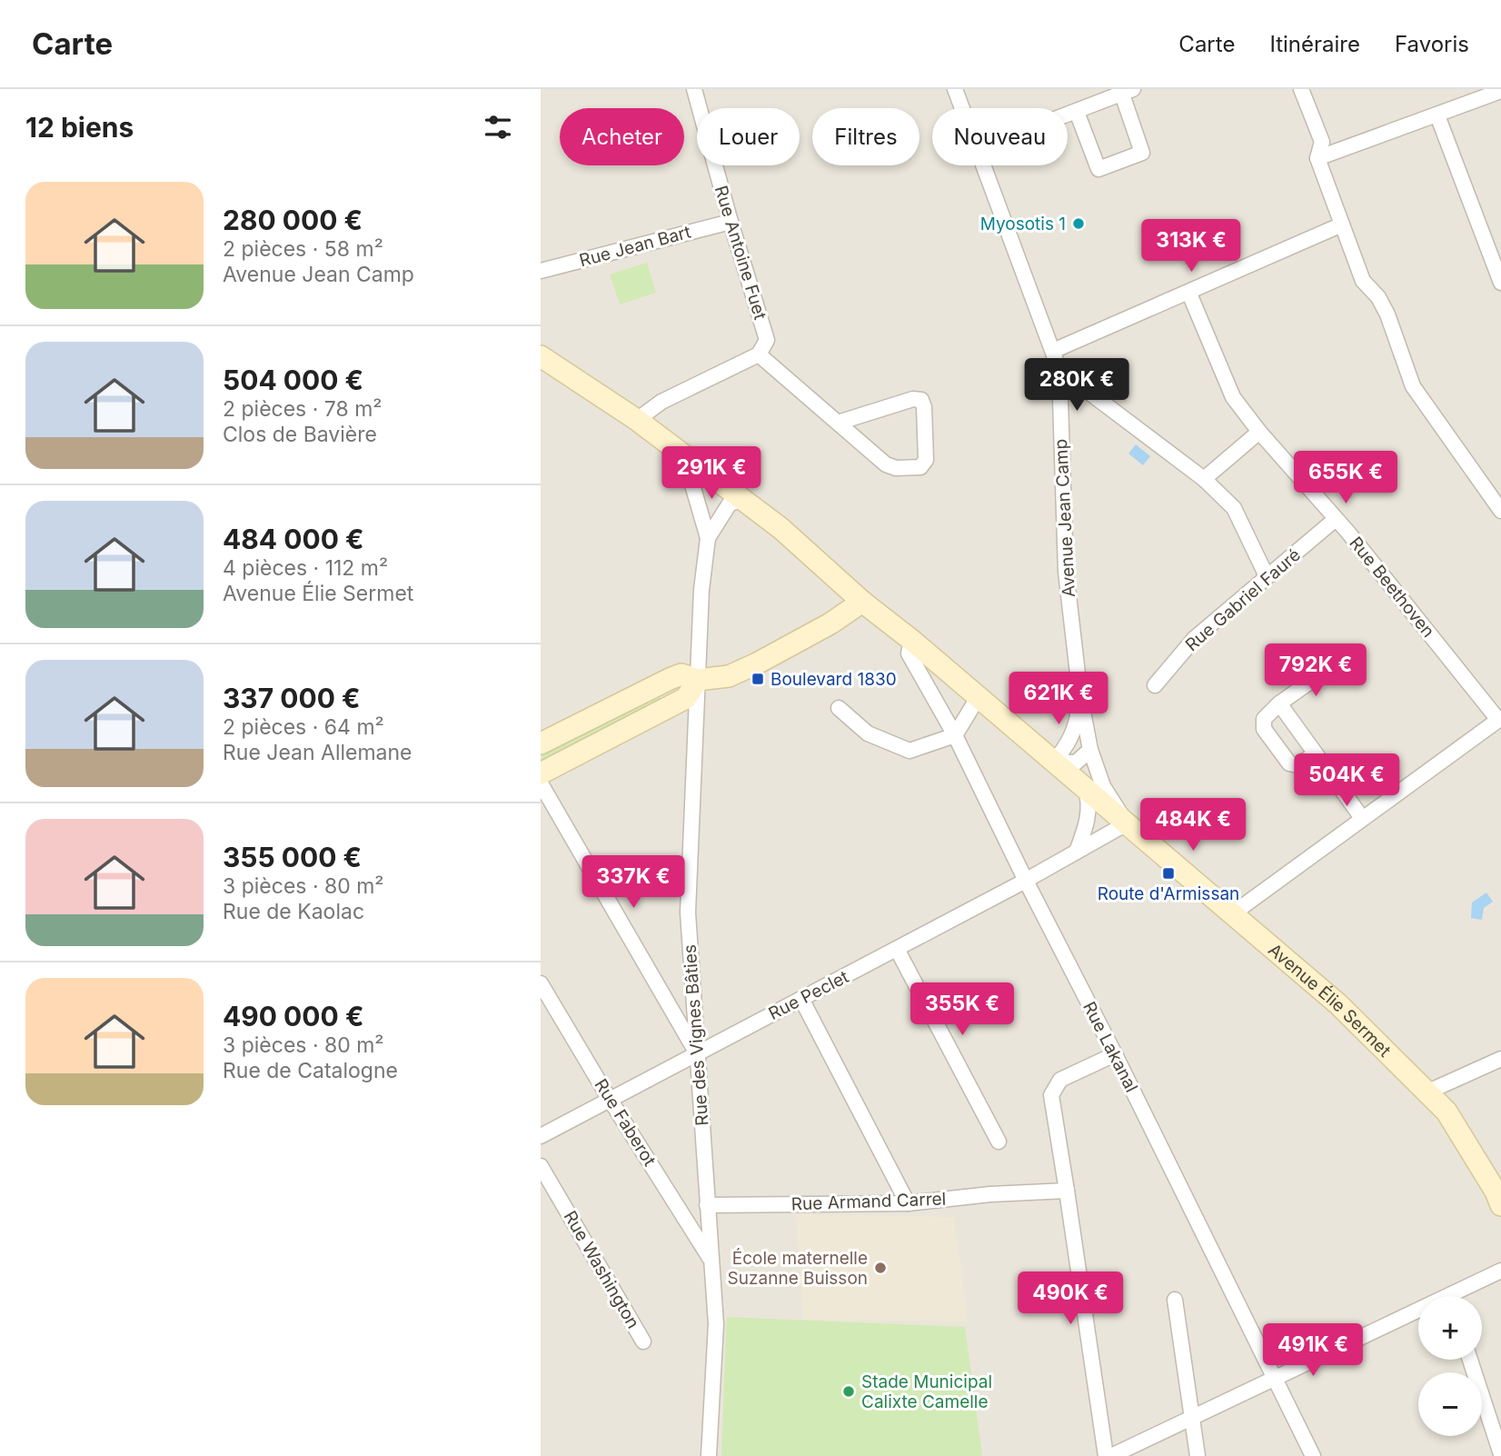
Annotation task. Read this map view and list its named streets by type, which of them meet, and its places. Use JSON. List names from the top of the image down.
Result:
{
  "streets": {
    "street": [
      "Rue Jean Bart",
      "Rue Antoine Fuet",
      "Avenue Jean Camp",
      "Rue Beethoven",
      "Rue Gabriel Fauré",
      "Rue Peclet",
      "Avenue Élie Sermet",
      "Rue des Vignes Bâties",
      "Rue Lakanal",
      "Rue Faberot",
      "Rue Armand Carrel",
      "Rue Washington"
    ]
  },
  "crossings": [
    ["Rue Jean Bart", "Rue Antoine Fuet"],
    ["Avenue Jean Camp", "Rue Peclet"],
    ["Avenue Jean Camp", "Avenue Élie Sermet"],
    ["Rue Beethoven", "Rue Gabriel Fauré"],
    ["Rue Peclet", "Avenue Élie Sermet"],
    ["Rue Peclet", "Rue des Vignes Bâties"],
    ["Rue Peclet", "Rue Lakanal"],
    ["Rue Peclet", "Rue Faberot"],
    ["Rue des Vignes Bâties", "Rue Faberot"],
    ["Rue des Vignes Bâties", "Rue Armand Carrel"]
  ],
  "places": {
    "other": ["Myosotis 1", "École maternelle Suzanne Buisson", "Stade Municipal Calixte Camelle"],
    "transit": ["Boulevard 1830", "Route d'Armissan"]
  },
  "page": {
    "header": "Carte",
    "nav": ["Carte", "Itinéraire", "Favoris"],
    "heading": "12 biens",
    "chip": [
      "Acheter",
      "Louer",
      "Filtres",
      "Nouveau"
    ],
    "list": [
      {
        "name": "280 000 €",
        "note": "2 pièces · 58 m² · Avenue Jean Camp"
      },
      {
        "name": "504 000 €",
        "note": "2 pièces · 78 m² · Clos de Bavière"
      },
      {
        "name": "484 000 €",
        "note": "4 pièces · 112 m² · Avenue Élie Sermet"
      },
      {
        "name": "337 000 €",
        "note": "2 pièces · 64 m² · Rue Jean Allemane"
      },
      {
        "name": "355 000 €",
        "note": "3 pièces · 80 m² · Rue de Kaolac"
      },
      {
        "name": "490 000 €",
        "note": "3 pièces · 80 m² · Rue de Catalogne"
      }
    ],
    "price": [
      "313K €",
      "280K €",
      "291K €",
      "655K €",
      "792K €",
      "621K €",
      "504K €",
      "484K €",
      "337K €",
      "355K €",
      "490K €",
      "491K €"
    ],
    "map_buttons": ["+", "−"]
  }
}
